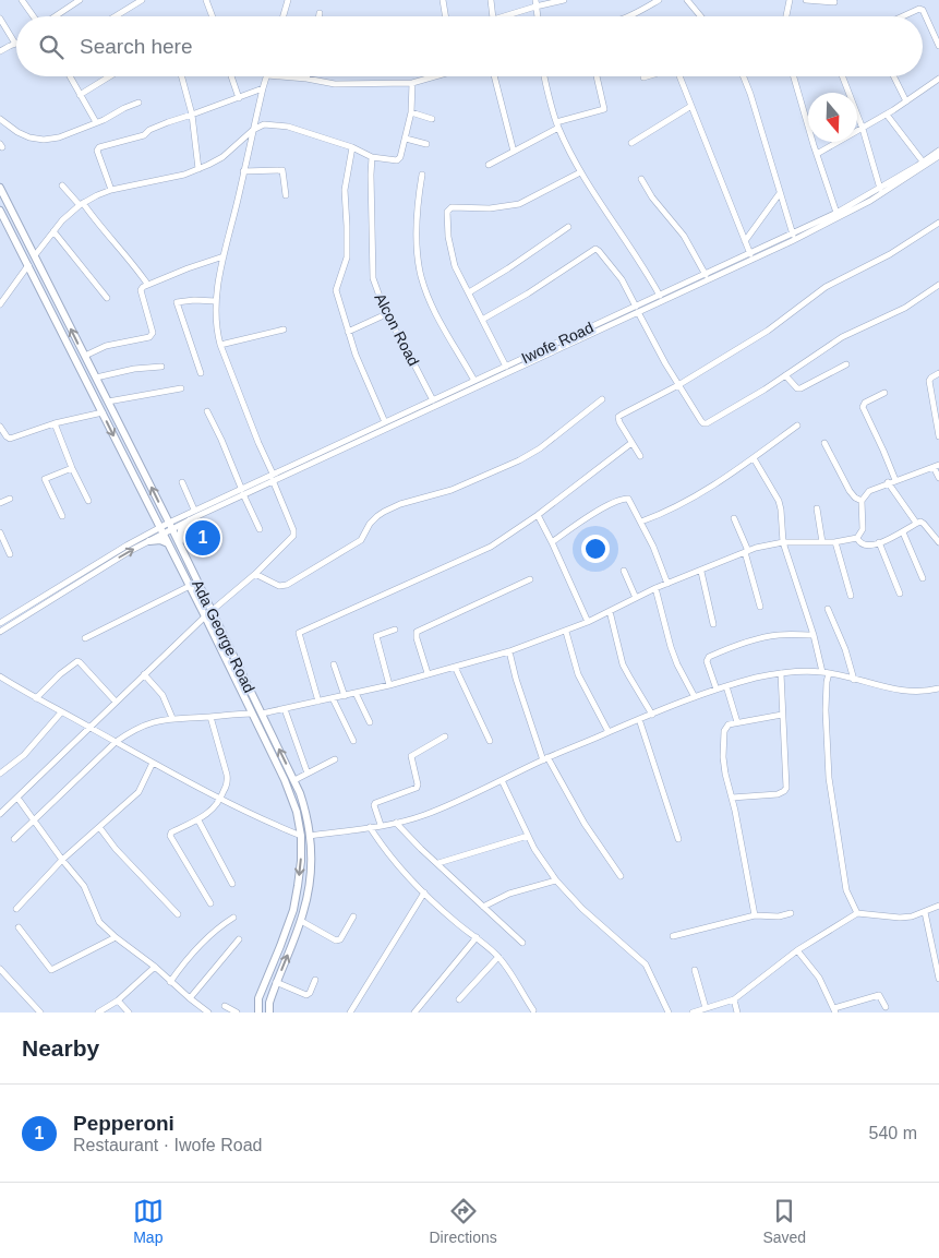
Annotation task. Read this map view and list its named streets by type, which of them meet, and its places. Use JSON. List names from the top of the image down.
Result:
{
  "streets": {
    "main road": ["Ada George Road"],
    "street": ["Alcon Road", "Iwofe Road"]
  },
  "crossings": [
    ["Alcon Road", "Iwofe Road"],
    ["Iwofe Road", "Ada George Road"]
  ],
  "north": "bottom",
  "page": {
    "search": "Search here",
    "pins": "1",
    "heading": "Nearby",
    "list": [
      {
        "mark": "1",
        "name": "Pepperoni",
        "note": "Restaurant · Iwofe Road",
        "value": "540 m"
      }
    ],
    "nav": ["Map", "Directions", "Saved"]
  }
}
